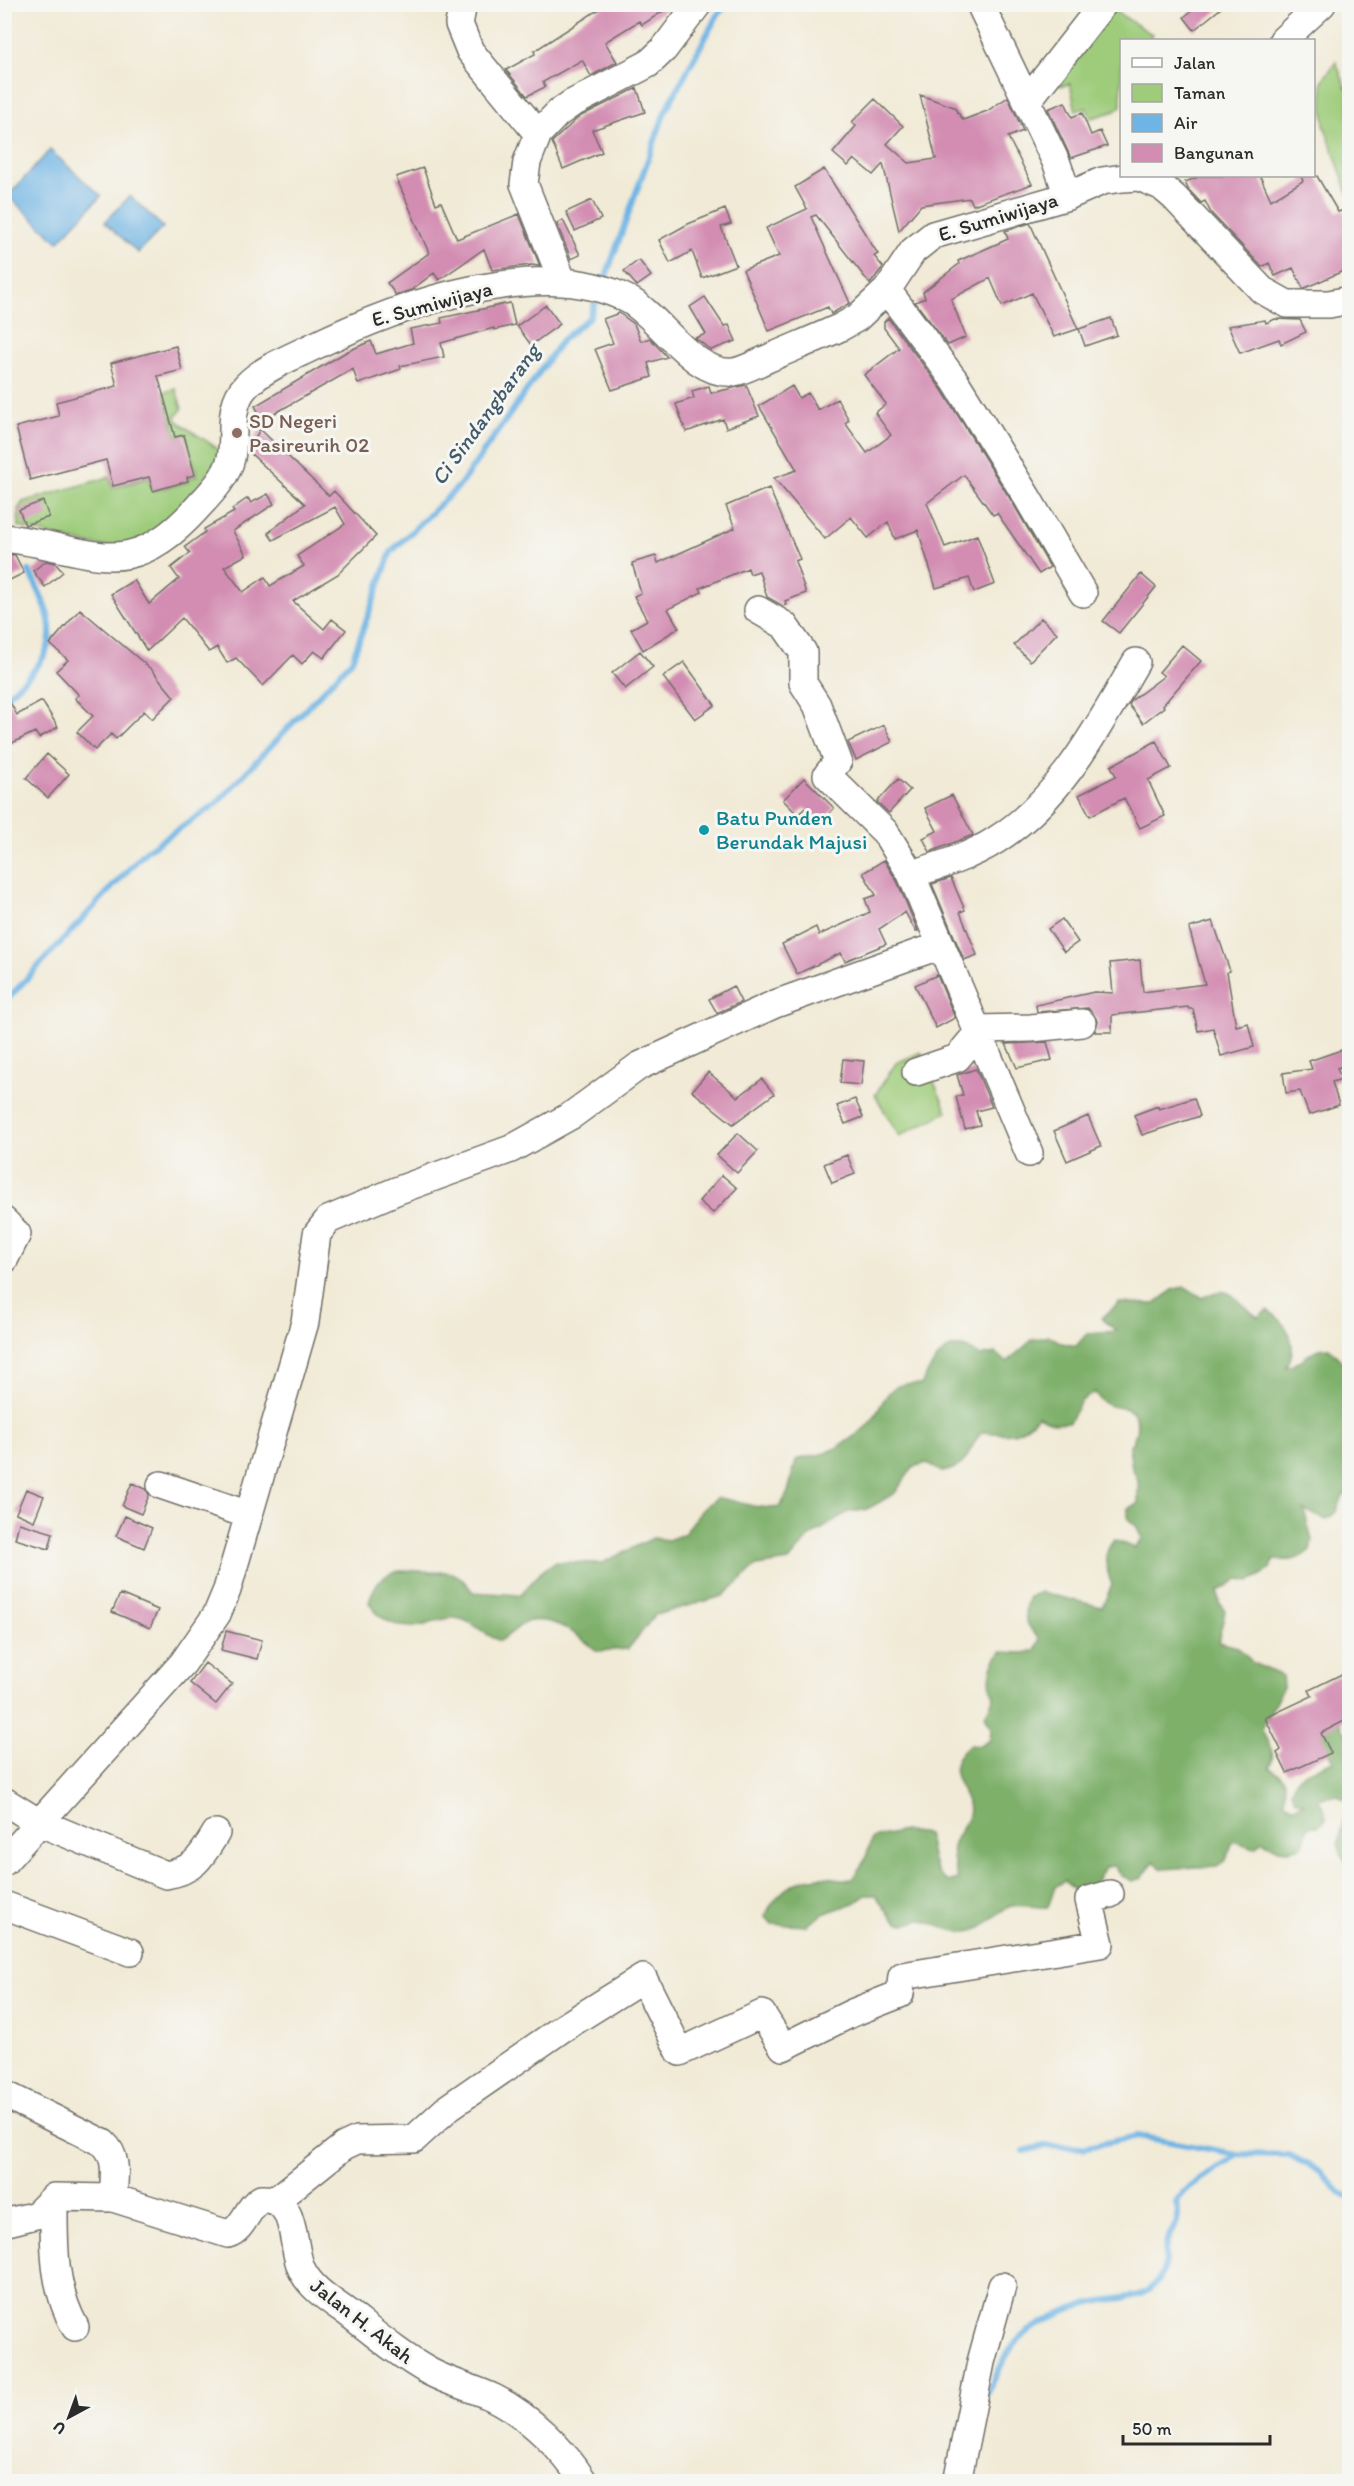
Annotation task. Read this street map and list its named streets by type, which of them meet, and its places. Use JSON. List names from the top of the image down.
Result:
{
  "streets": {
    "street": ["E. Sumiwijaya", "Jalan H. Akah"]
  },
  "water": ["Ci Sindangbarang"],
  "places": ["SD Negeri Pasireurih 02", "Batu Punden Berundak Majusi"],
  "legend": [
    "Jalan",
    "Taman",
    "Air",
    "Bangunan"
  ],
  "scale_bar": "50 m",
  "north": "bottom left"
}
